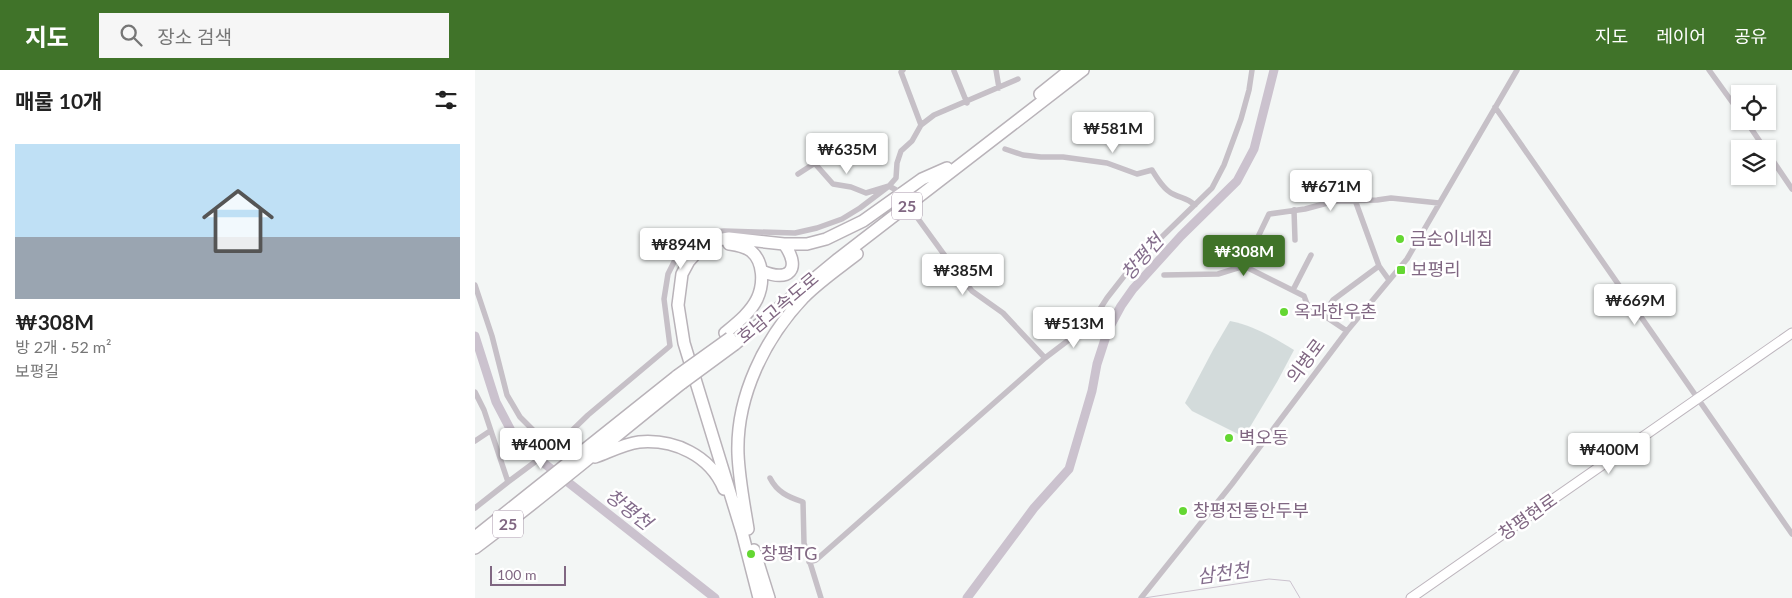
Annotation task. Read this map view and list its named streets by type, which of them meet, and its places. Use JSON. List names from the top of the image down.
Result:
{
  "streets": {
    "highway": ["25", "호남고속도로"],
    "main road": ["창평현로"],
    "street": ["의병로"]
  },
  "water": ["창평천", "삼천천"],
  "places": {
    "other": [
      "금순이네집",
      "옥과한우촌",
      "벽오동",
      "창평전통안두부",
      "창평TG"
    ],
    "transit": ["보평리"]
  },
  "scale_bar": "100 m",
  "page": {
    "header": "지도",
    "search": "장소 검색",
    "nav": ["지도", "레이어", "공유"],
    "heading": "매물 10개",
    "price": [
      "₩581M",
      "₩635M",
      "₩671M",
      "₩894M",
      "₩308M",
      "₩385M",
      "₩669M",
      "₩513M",
      "₩400M",
      "₩400M"
    ],
    "list": [
      {
        "name": "₩308M",
        "note": "방 2개 · 52 m² · 보평길"
      }
    ],
    "scale": "100 m"
  }
}
